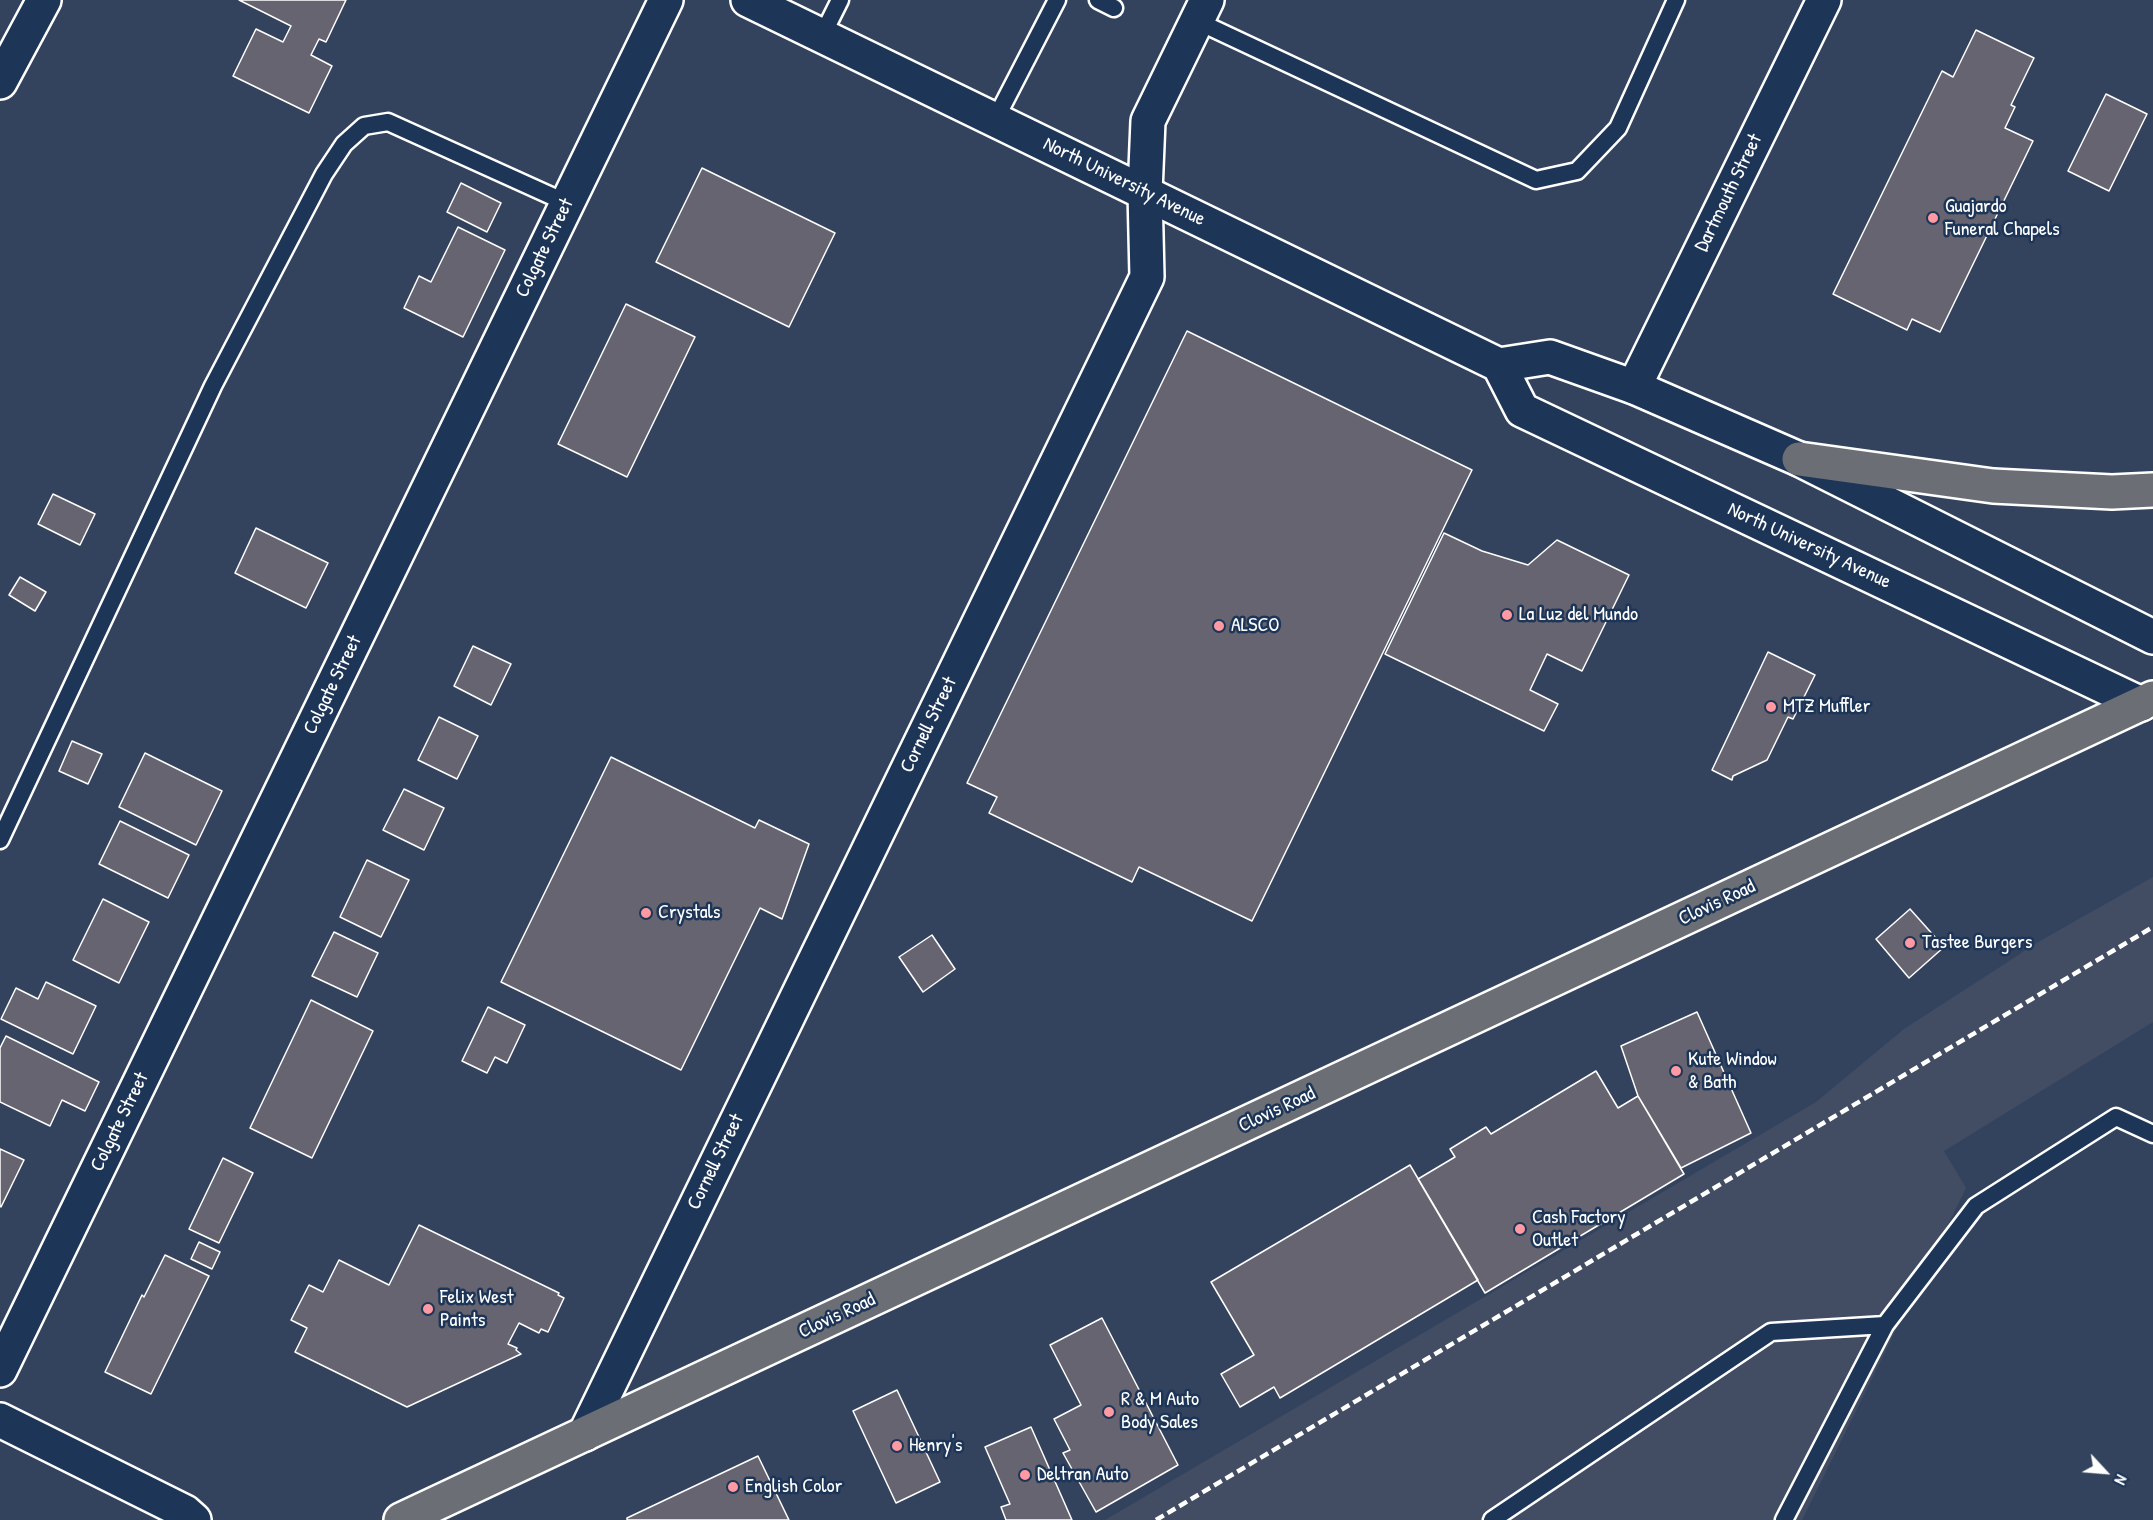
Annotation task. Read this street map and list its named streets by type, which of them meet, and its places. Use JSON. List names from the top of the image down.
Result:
{
  "streets": {
    "highway": ["Clovis Road"],
    "street": [
      "North University Avenue",
      "Dartmouth Street",
      "Colgate Street",
      "Cornell Street"
    ]
  },
  "crossings": [
    ["North University Avenue", "Cornell Street"],
    ["North University Avenue", "Clovis Road"],
    ["Cornell Street", "Clovis Road"]
  ],
  "places": [
    "Guajardo Funeral Chapels",
    "La Luz del Mundo",
    "ALSCO",
    "MTZ Muffler",
    "Crystals",
    "Tastee Burgers",
    "Kute Window & Bath",
    "Cash Factory Outlet",
    "Felix West Paints",
    "R & M Auto Body Sales",
    "Henry's",
    "Deltran Auto",
    "English Color"
  ],
  "north": "bottom right"
}
